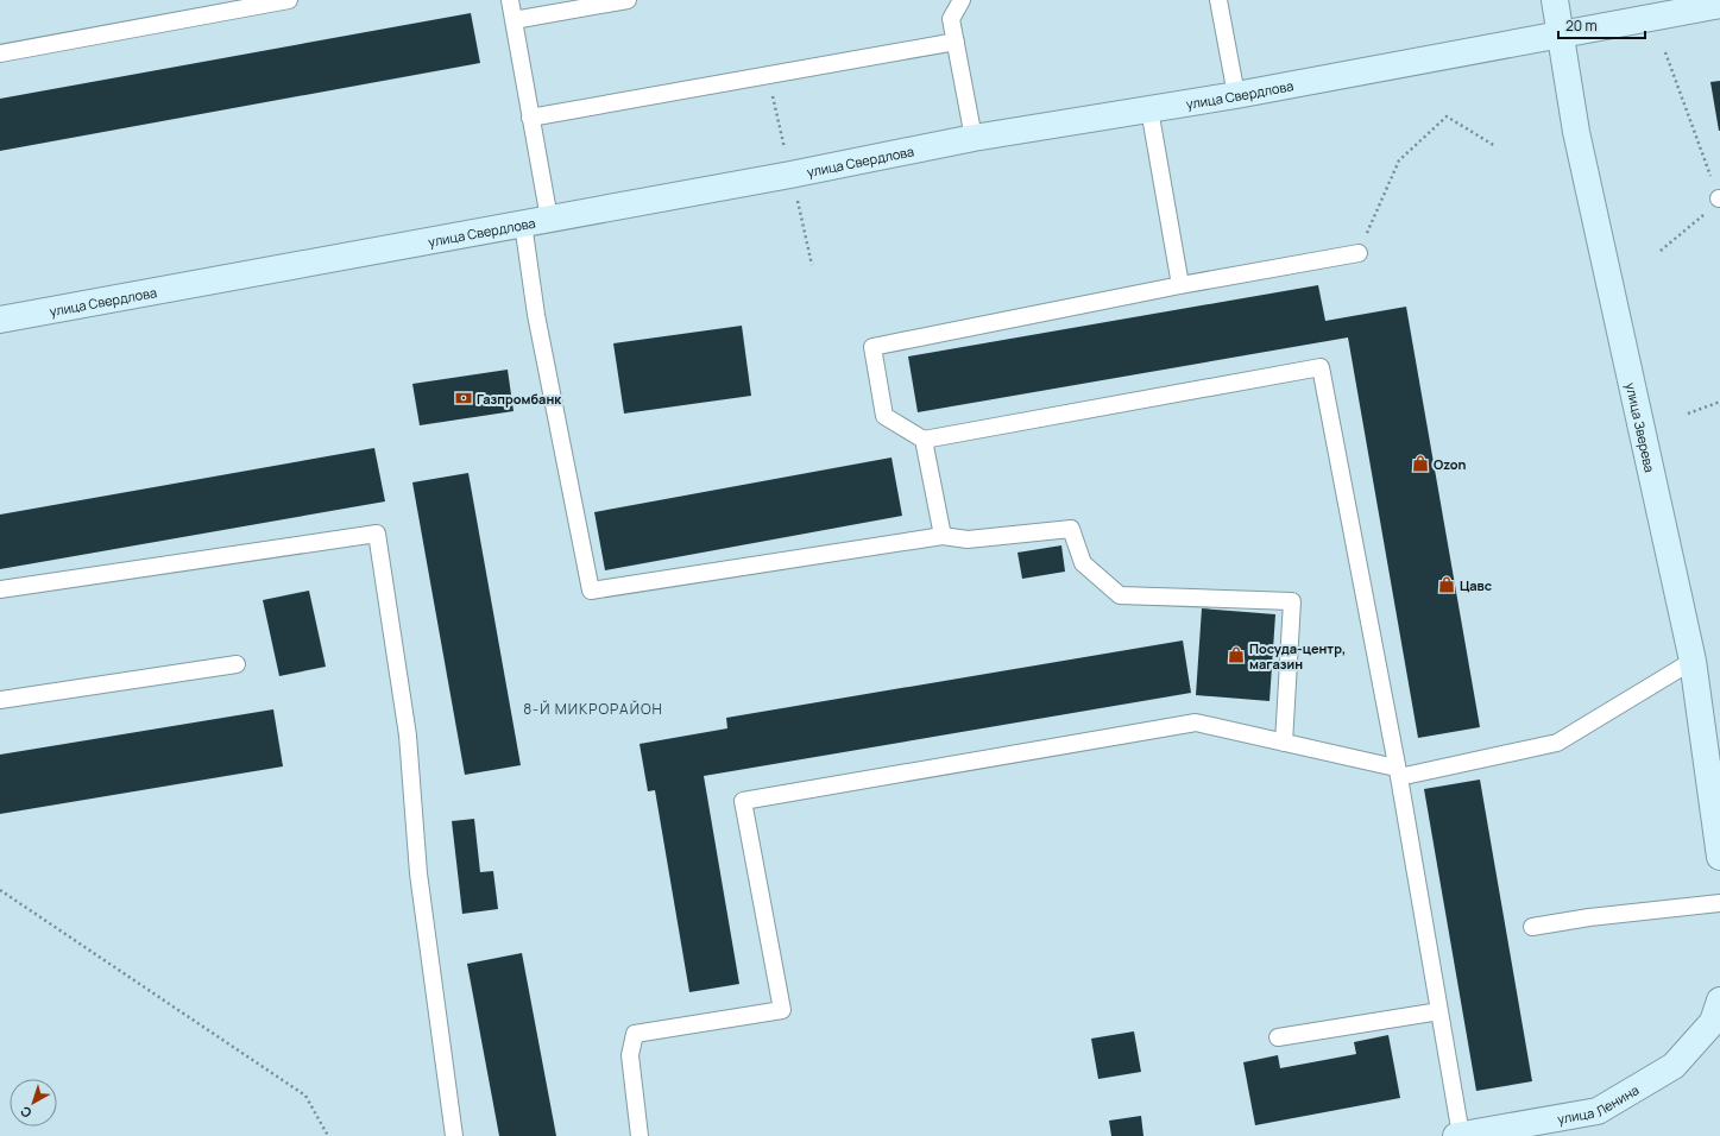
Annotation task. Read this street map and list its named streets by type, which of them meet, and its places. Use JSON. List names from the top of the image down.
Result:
{
  "streets": {
    "main road": ["улица Свердлова", "улица Зверева", "улица Ленина"]
  },
  "crossings": [
    ["улица Свердлова", "улица Зверева"]
  ],
  "districts": ["8-Й МИКРОРАЙОН"],
  "places": {
    "bank": ["Газпромбанк"],
    "shop": ["Ozon", "Цавс", "Посуда-центр, магазин"]
  },
  "scale_bar": "20 m",
  "north": "bottom left"
}
